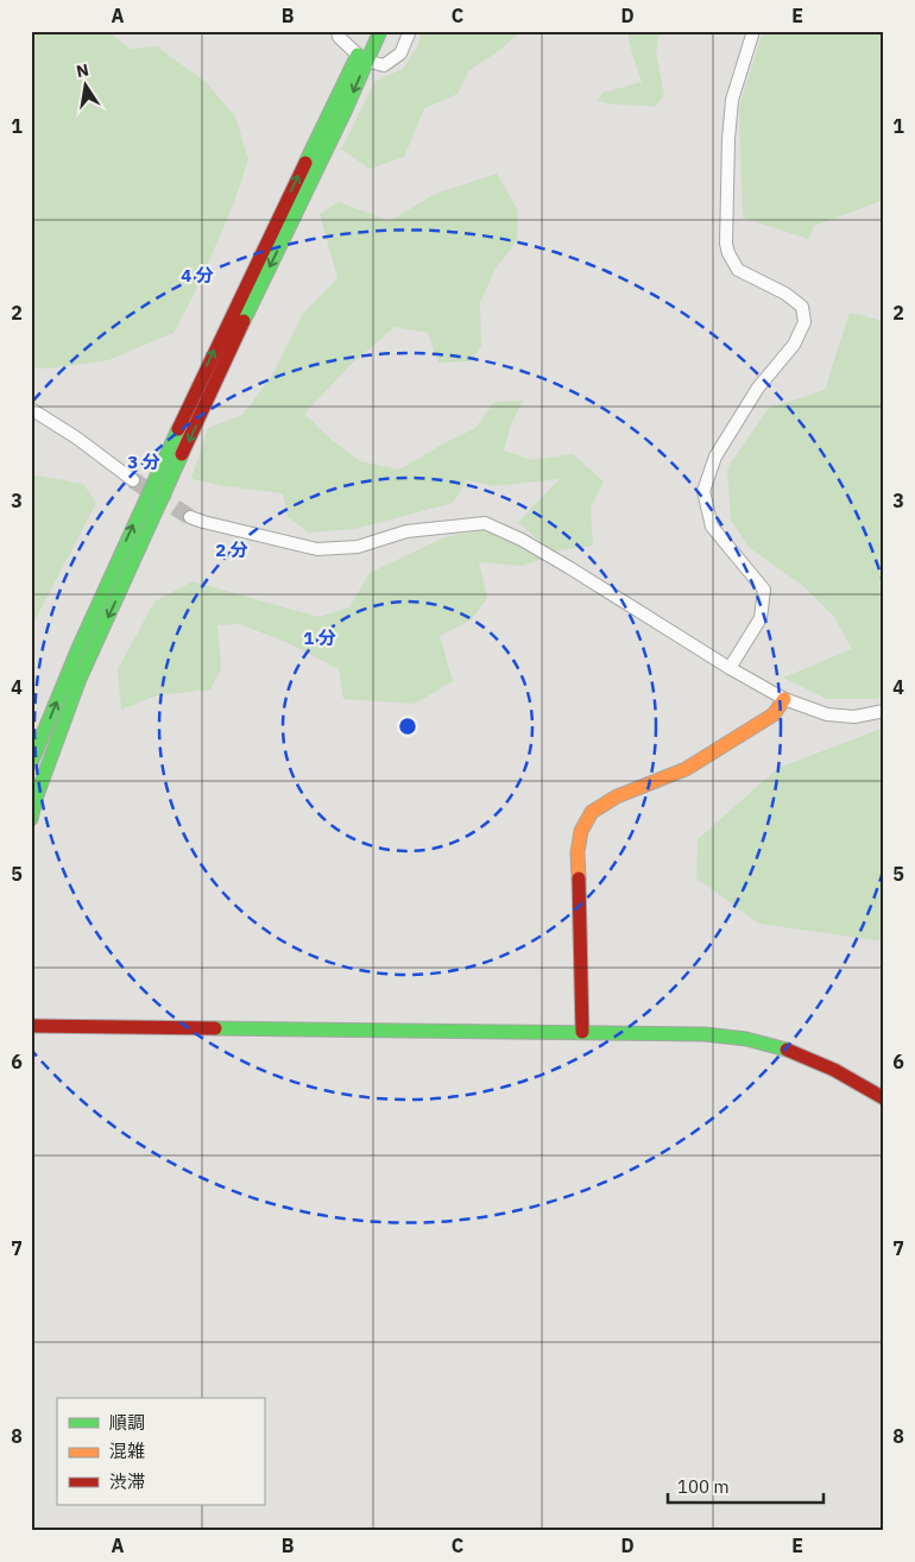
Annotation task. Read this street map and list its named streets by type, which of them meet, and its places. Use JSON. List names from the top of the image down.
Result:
{
  "legend": ["順調", "混雑", "渋滞"],
  "scale_bar": "100 m",
  "north": "top",
  "grid": {
    "columns": [
      "A",
      "B",
      "C",
      "D",
      "E"
    ],
    "rows": [
      "1",
      "2",
      "3",
      "4",
      "5",
      "6",
      "7",
      "8"
    ]
  },
  "rings": [
    "4 分",
    "3 分",
    "2 分",
    "1 分"
  ]
}
